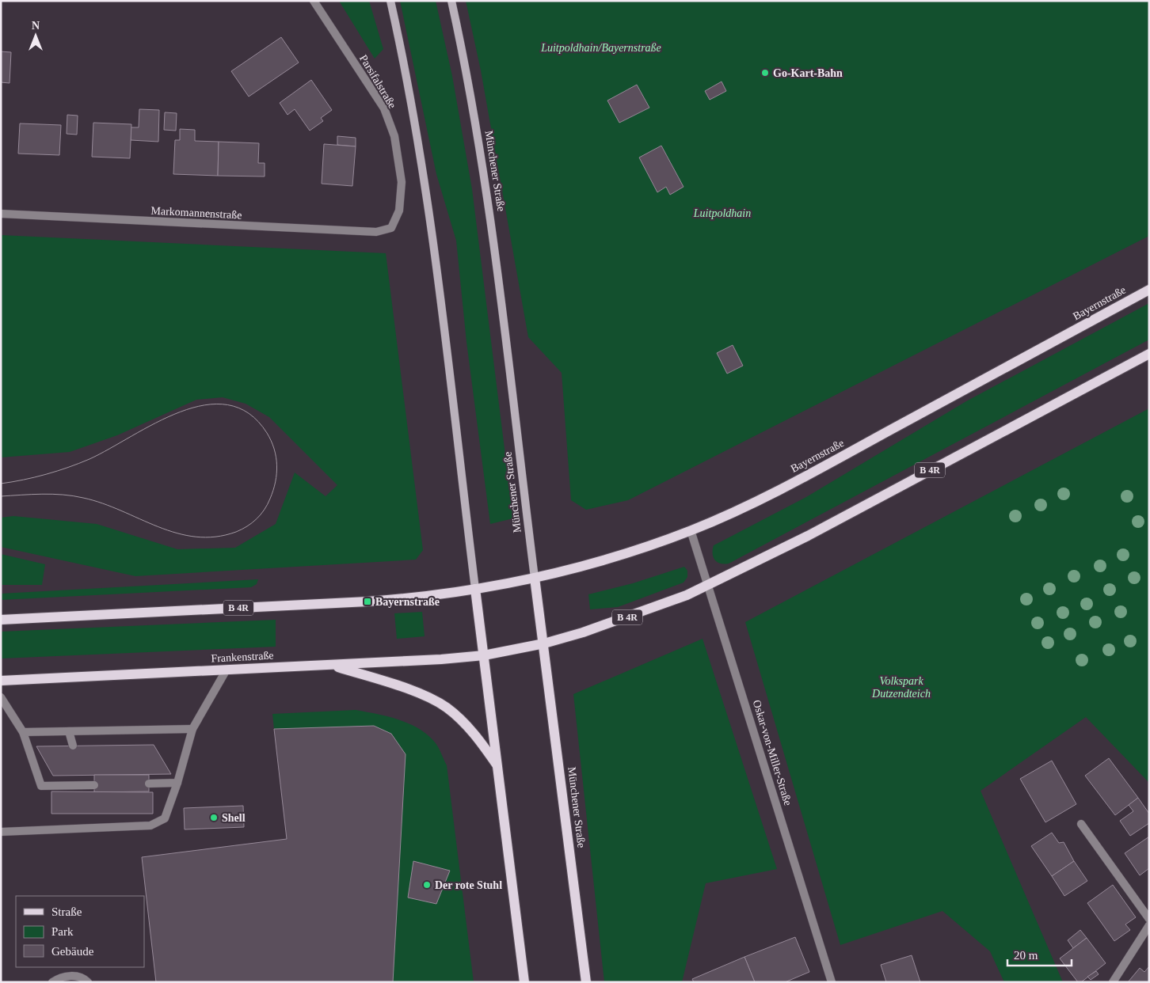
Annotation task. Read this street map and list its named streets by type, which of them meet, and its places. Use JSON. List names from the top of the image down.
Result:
{
  "streets": {
    "main road": [
      "Münchener Straße",
      "Bayernstraße",
      "B 4R",
      "Frankenstraße"
    ],
    "street": ["Parsifalstraße", "Markomannenstraße", "Oskar-von-Miller-Straße"]
  },
  "crossings": [
    ["Parsifalstraße", "Markomannenstraße"],
    ["Münchener Straße", "Bayernstraße"],
    ["Münchener Straße", "B 4R"],
    ["Bayernstraße", "B 4R"],
    ["Bayernstraße", "Oskar-von-Miller-Straße"],
    ["B 4R", "Frankenstraße"],
    ["B 4R", "Oskar-von-Miller-Straße"]
  ],
  "parks": ["Luitpoldhain/Bayernstraße", "Luitpoldhain", "Volkspark Dutzendteich"],
  "places": {
    "other": ["Go-Kart-Bahn", "Shell", "Der rote Stuhl"],
    "transit": ["Bayernstraße"]
  },
  "legend": ["Straße", "Park", "Gebäude"],
  "scale_bar": "20 m",
  "north": "top"
}
